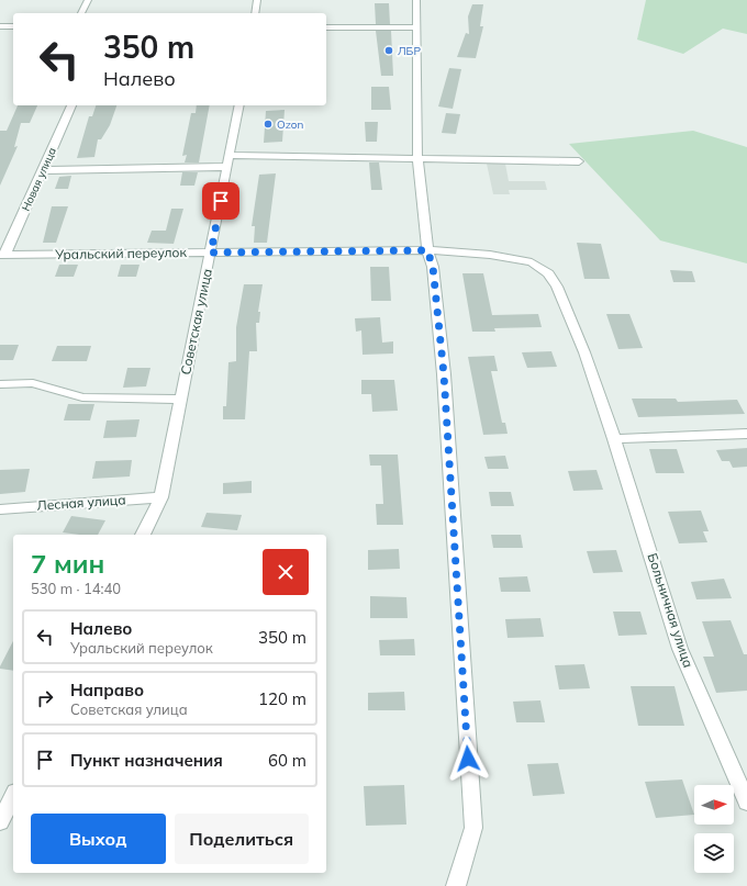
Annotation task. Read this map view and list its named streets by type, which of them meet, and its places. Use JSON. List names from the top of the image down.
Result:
{
  "streets": {
    "street": [
      "Новая улица",
      "Уральский переулок",
      "Советская улица",
      "Лесная улица",
      "Больничная улица"
    ]
  },
  "crossings": [
    ["Новая улица", "Уральский переулок"],
    ["Уральский переулок", "Советская улица"],
    ["Уральский переулок", "Больничная улица"],
    ["Советская улица", "Лесная улица"]
  ],
  "places": ["ЛБР", "Ozon"],
  "north": "right",
  "page": {
    "turn": ["350 m", "Налево"],
    "heading": ["7 мин", "530 m · 14:40"],
    "list": [
      {
        "name": "Налево",
        "note": "Уральский переулок",
        "value": "350 m"
      },
      {
        "name": "Направо",
        "note": "Советская улица",
        "value": "120 m"
      },
      {
        "name": "Пункт назначения",
        "value": "60 m"
      }
    ],
    "buttons": ["Выход", "Поделиться"]
  }
}
